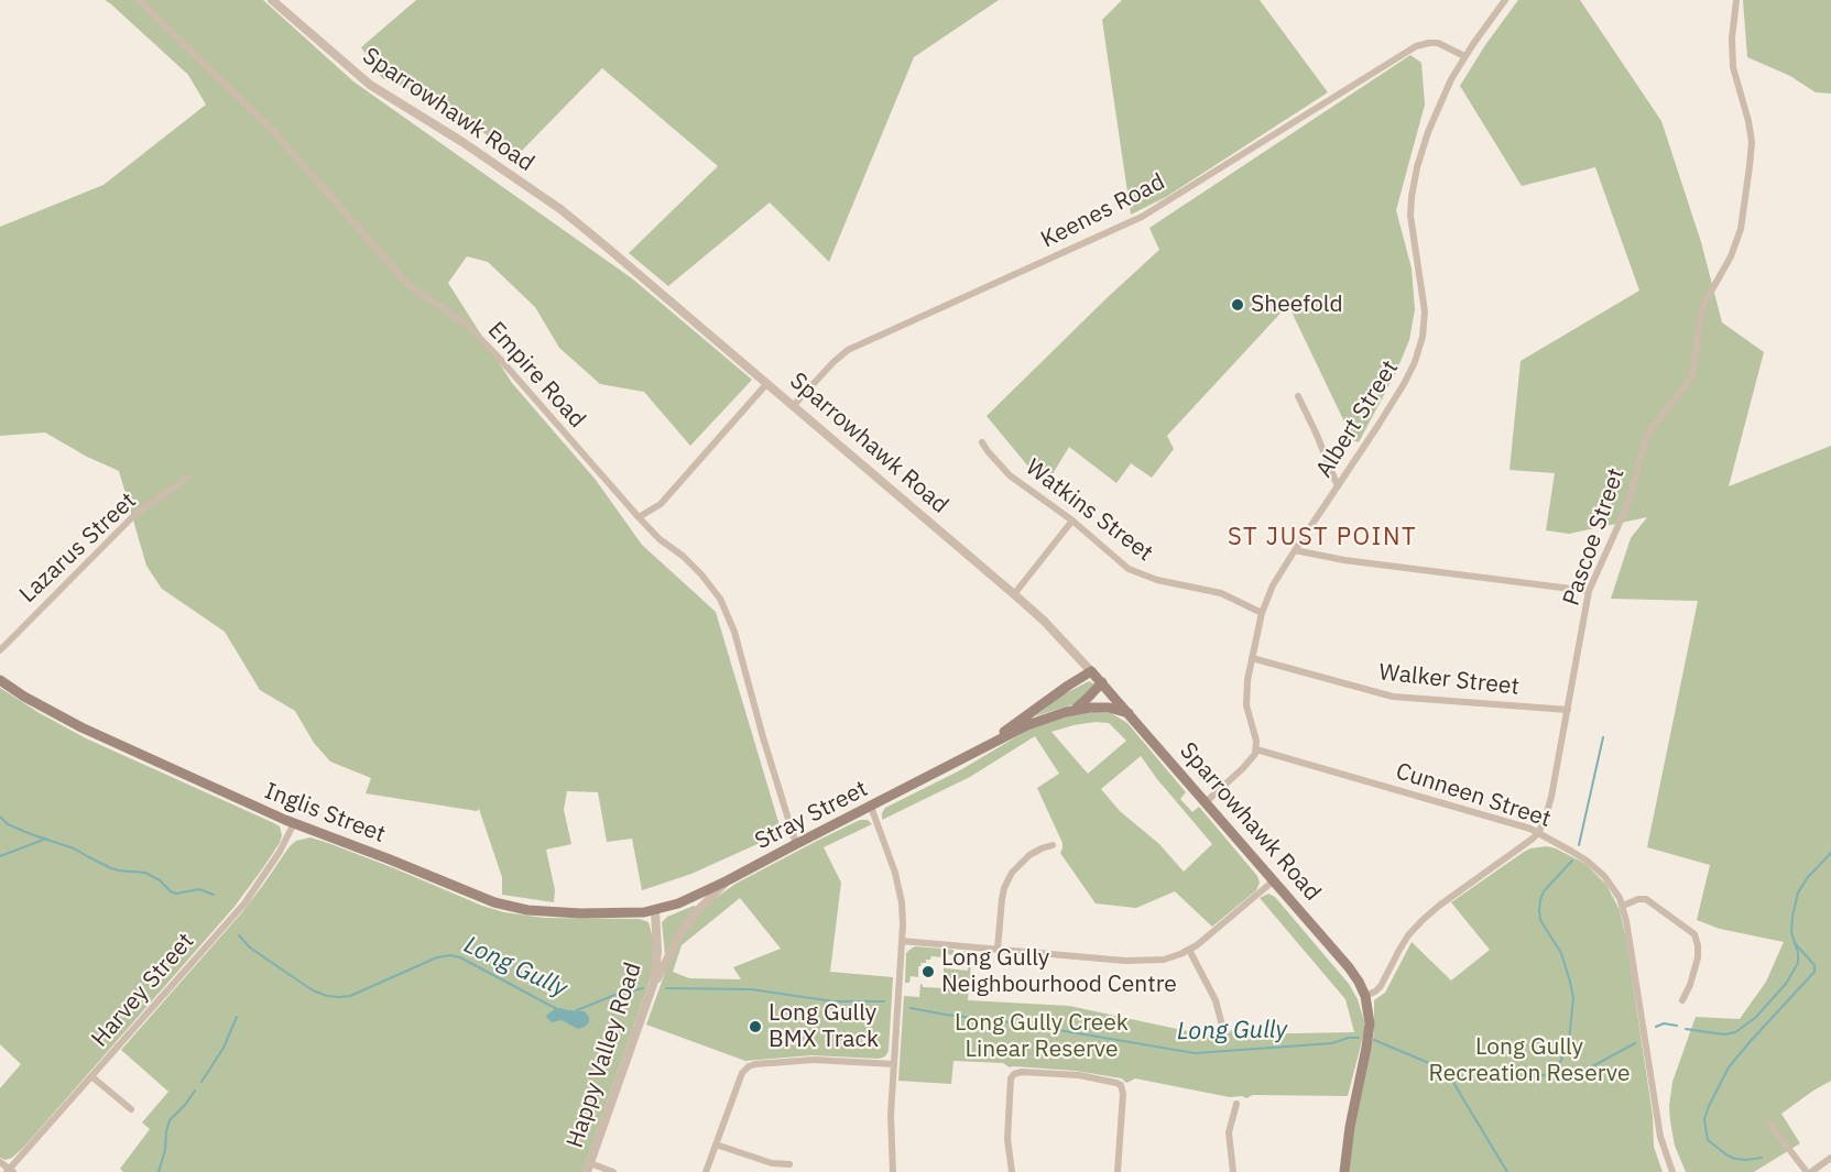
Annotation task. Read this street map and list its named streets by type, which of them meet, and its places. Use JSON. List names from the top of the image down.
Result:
{
  "streets": {
    "main road": ["Sparrowhawk Road", "Inglis Street", "Stray Street"],
    "street": [
      "Keenes Road",
      "Empire Road",
      "Albert Street",
      "Watkins Street",
      "Pascoe Street",
      "Lazarus Street",
      "Walker Street",
      "Cunneen Street",
      "Harvey Street",
      "Happy Valley Road"
    ]
  },
  "crossings": [
    ["Sparrowhawk Road", "Keenes Road"],
    ["Sparrowhawk Road", "Stray Street"],
    ["Keenes Road", "Albert Street"],
    ["Empire Road", "Stray Street"],
    ["Albert Street", "Watkins Street"],
    ["Albert Street", "Walker Street"],
    ["Albert Street", "Cunneen Street"],
    ["Pascoe Street", "Walker Street"],
    ["Pascoe Street", "Cunneen Street"],
    ["Inglis Street", "Stray Street"],
    ["Inglis Street", "Harvey Street"],
    ["Inglis Street", "Happy Valley Road"],
    ["Stray Street", "Happy Valley Road"]
  ],
  "districts": ["ST JUST POINT"],
  "water": ["Long Gully"],
  "parks": ["Long Gully Creek Linear Reserve", "Long Gully Recreation Reserve"],
  "places": ["Sheefold", "Long Gully Neighbourhood Centre", "Long Gully BMX Track"]
}
